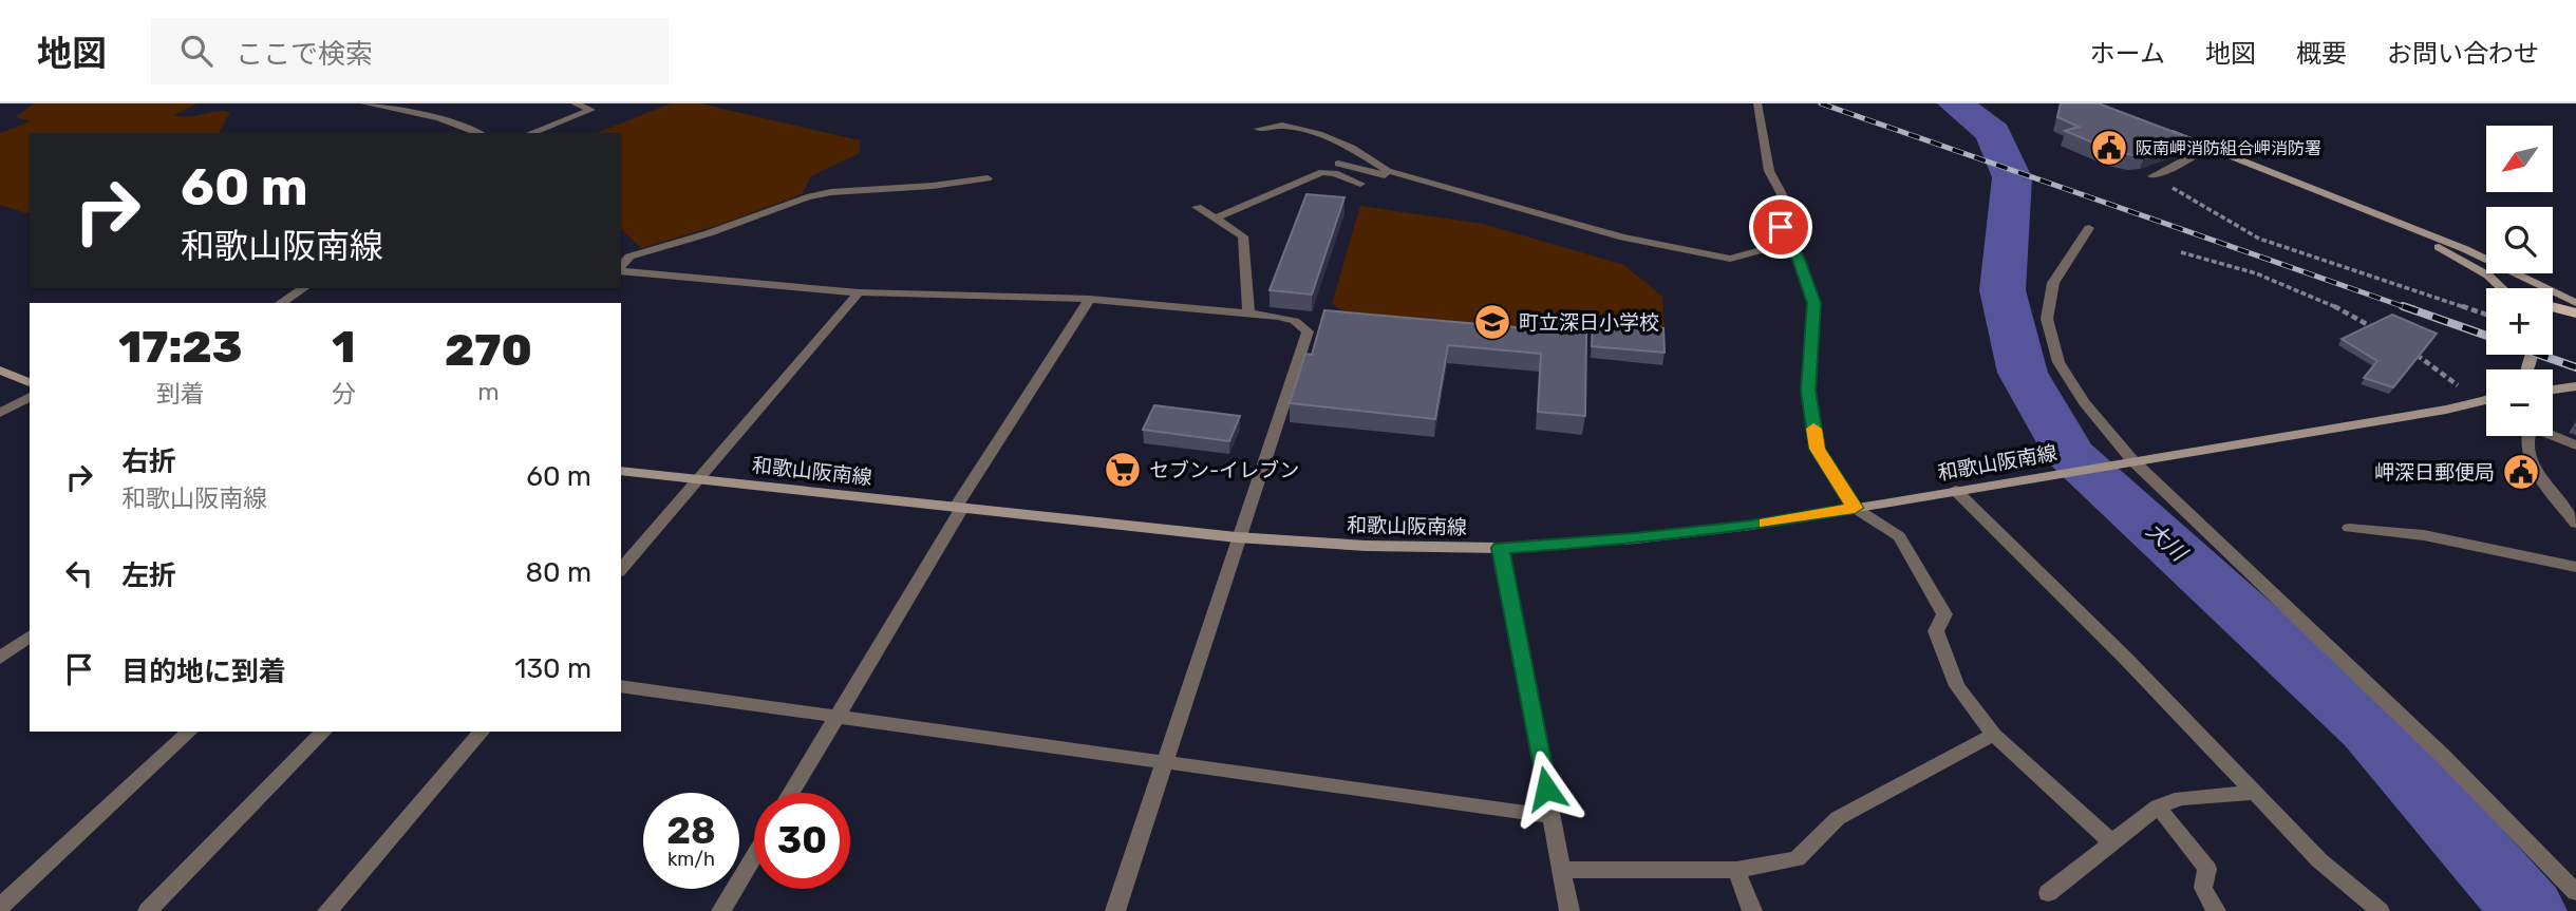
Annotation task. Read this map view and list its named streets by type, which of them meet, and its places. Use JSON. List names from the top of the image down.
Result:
{
  "streets": {
    "main road": ["和歌山阪南線"]
  },
  "water": ["大川"],
  "places": {
    "public building": ["阪南岬消防組合岬消防署", "岬深日郵便局"],
    "school or university": ["町立深日小学校"],
    "supermarket": ["セブン-イレブン"]
  },
  "north": "bottom left",
  "page": {
    "header": "地図",
    "search": "ここで検索",
    "nav": [
      "ホーム",
      "地図",
      "概要",
      "お問い合わせ"
    ],
    "map_buttons": ["+", "−"],
    "turn": ["60 m", "和歌山阪南線"],
    "eta": [
      "17:23",
      "到着",
      "1",
      "分",
      "270",
      "m"
    ],
    "list": [
      {
        "name": "右折",
        "note": "和歌山阪南線",
        "value": "60 m"
      },
      {
        "name": "左折",
        "value": "80 m"
      },
      {
        "name": "目的地に到着",
        "value": "130 m"
      }
    ],
    "speed": "28 km/h",
    "limit": "30"
  }
}
